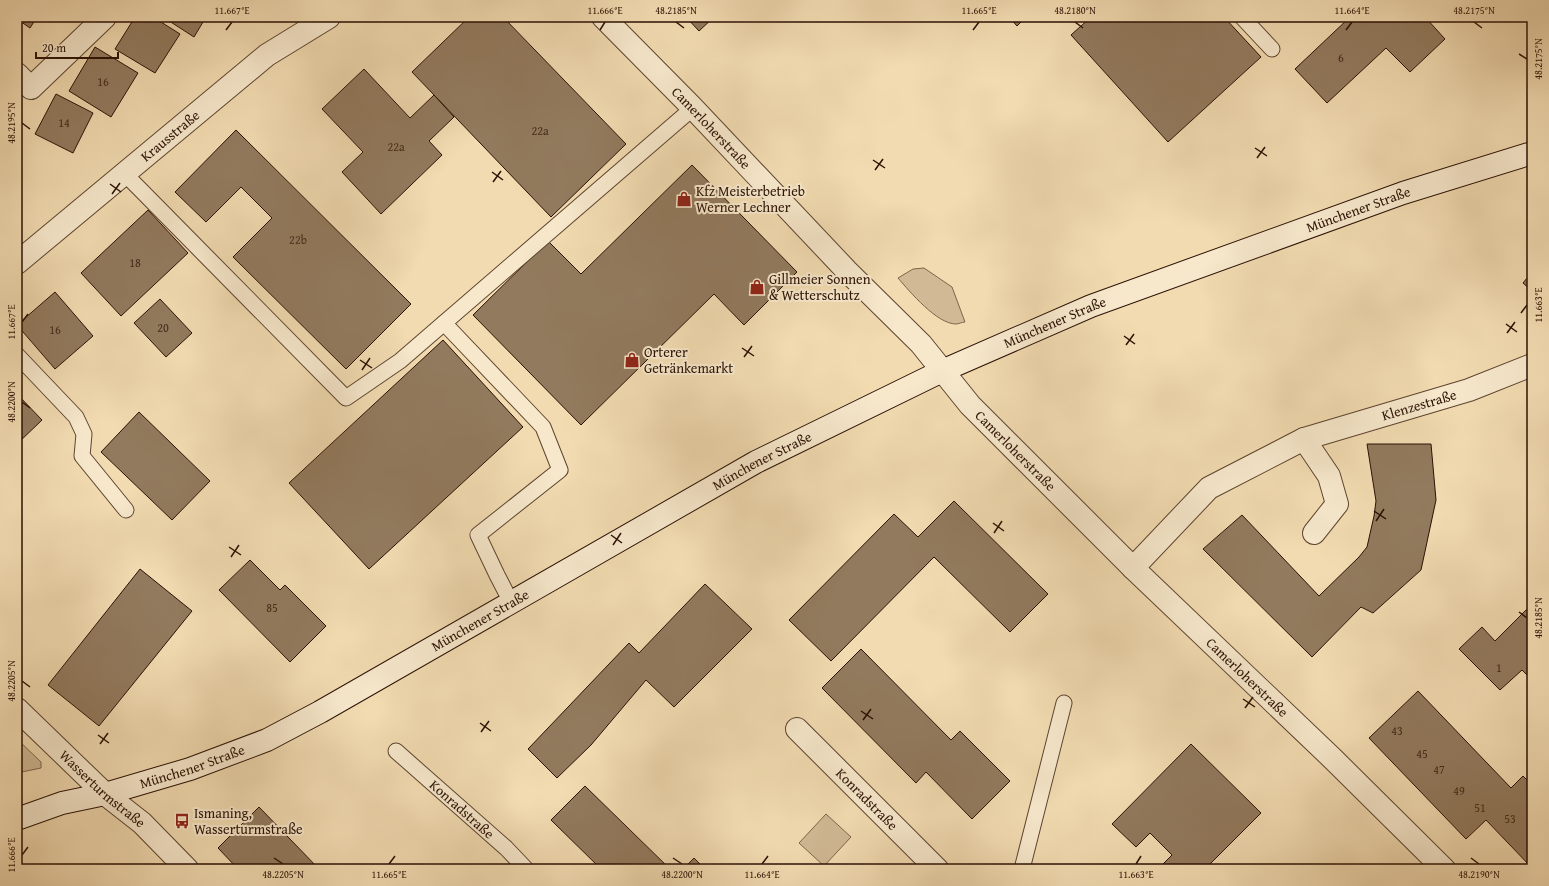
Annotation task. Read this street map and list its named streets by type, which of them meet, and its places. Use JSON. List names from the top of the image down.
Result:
{
  "streets": {
    "street": [
      "Camerloherstraße",
      "Krausstraße",
      "Münchener Straße",
      "Klenzestraße",
      "Wasserturmstraße",
      "Konradstraße"
    ]
  },
  "crossings": [
    ["Camerloherstraße", "Münchener Straße"],
    ["Camerloherstraße", "Klenzestraße"],
    ["Münchener Straße", "Wasserturmstraße"]
  ],
  "places": {
    "shop": ["Kfz Meisterbetrieb Werner Lechner", "Gillmeier Sonnen & Wetterschutz", "Orterer Getränkemarkt"],
    "bus stop": ["Ismaning, Wasserturmstraße"]
  },
  "house_numbers": [
    "6",
    "16",
    "14",
    "22a",
    "22a",
    "22b",
    "18",
    "20",
    "16",
    "85",
    "1",
    "43",
    "45",
    "47",
    "49",
    "51",
    "53"
  ],
  "scale_bar": "20 m",
  "coordinates": [
    "11.667°E",
    "11.666°E",
    "48.2185°N",
    "11.665°E",
    "48.2180°N",
    "11.664°E",
    "48.2175°N",
    "48.2195°N",
    "11.663°E",
    "48.2200°N",
    "48.2205°N",
    "48.2190°N"
  ]
}
